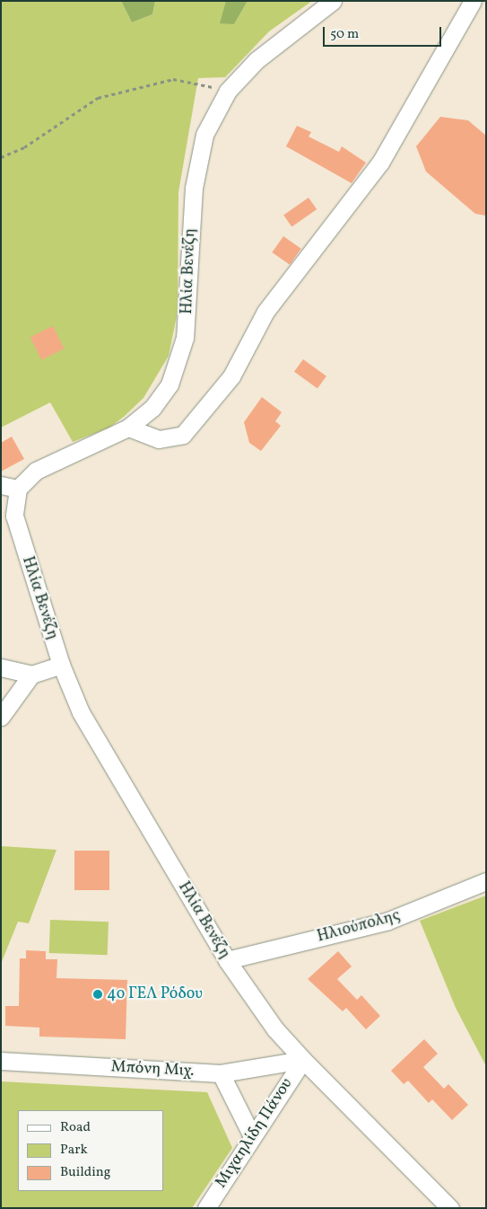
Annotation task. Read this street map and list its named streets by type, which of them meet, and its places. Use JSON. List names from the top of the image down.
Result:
{
  "streets": {
    "street": [
      "Ηλία Βενέζη",
      "Ηλιούπολης",
      "Μπόνη Μιχ.",
      "Μιχαηλίδη Πάνου"
    ]
  },
  "crossings": [
    ["Ηλία Βενέζη", "Ηλιούπολης"],
    ["Ηλία Βενέζη", "Μπόνη Μιχ."],
    ["Ηλία Βενέζη", "Μιχαηλίδη Πάνου"],
    ["Μπόνη Μιχ.", "Μιχαηλίδη Πάνου"]
  ],
  "places": ["4ο ΓΕΛ Ρόδου"],
  "legend": ["Road", "Park", "Building"],
  "scale_bar": "50 m"
}
